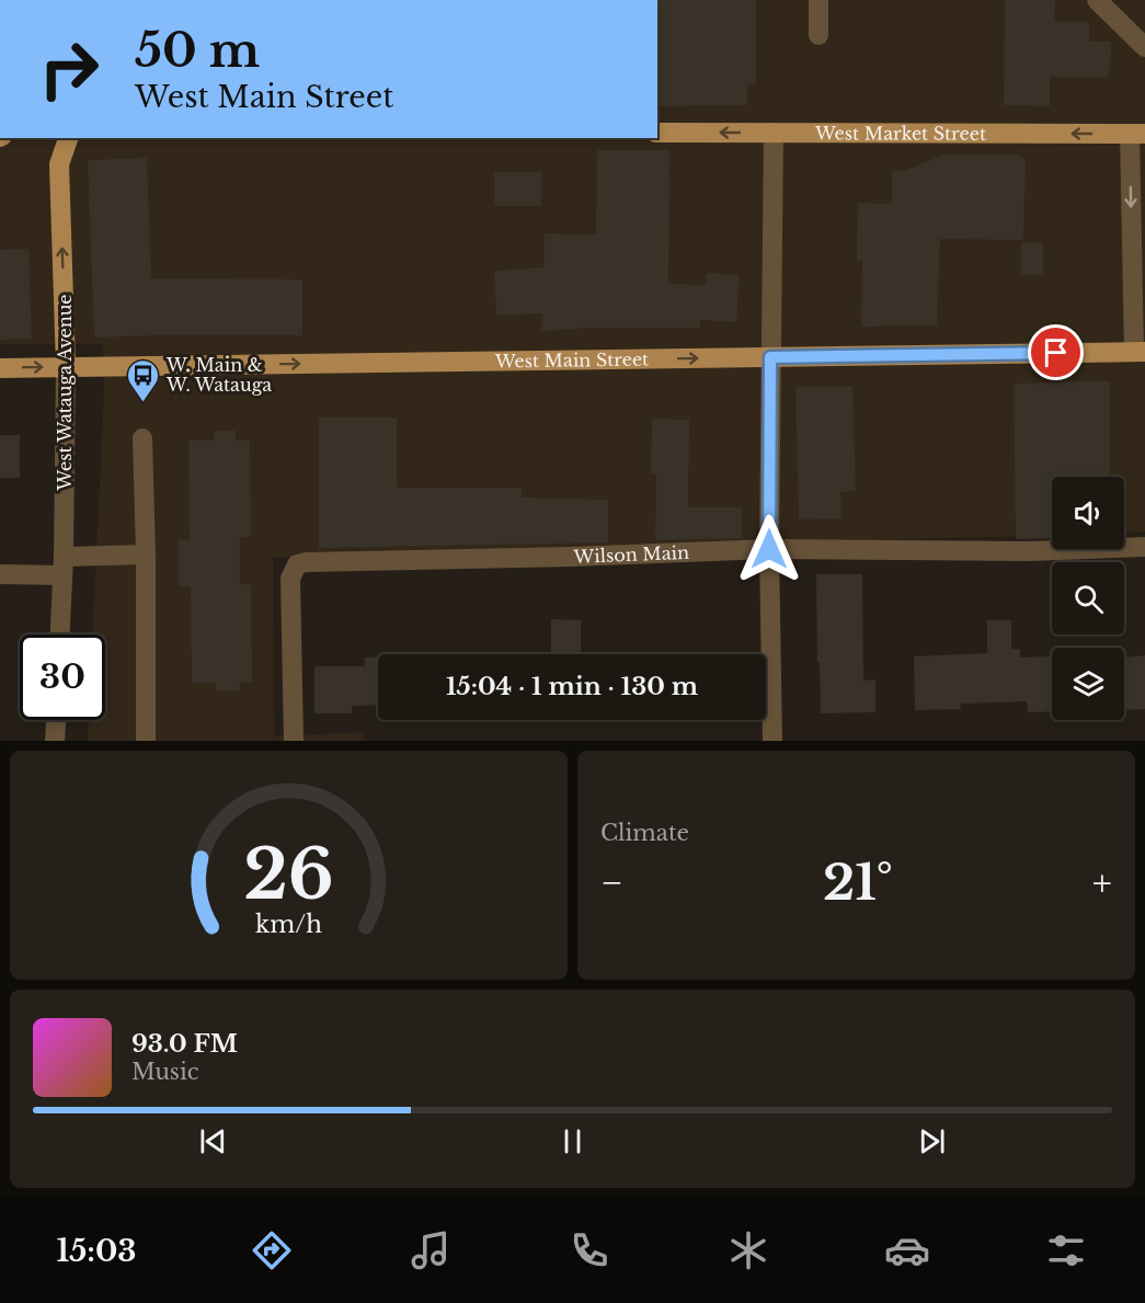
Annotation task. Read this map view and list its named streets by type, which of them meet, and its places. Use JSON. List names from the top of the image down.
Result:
{
  "streets": {
    "main road": ["West Market Street", "West Main Street", "West Watauga Avenue"],
    "street": ["Wilson Main"]
  },
  "crossings": [
    ["West Main Street", "West Watauga Avenue"]
  ],
  "one_way": ["West Market Street", "West Main Street", "West Watauga Avenue"],
  "places": {
    "bus stop": ["W. Main & W. Watauga"]
  },
  "page": {
    "turn": ["50 m", "West Main Street"],
    "limit": "30",
    "trip": "15:04 · 1 min · 130 m",
    "tile": "Climate",
    "heat": ["−", "21°", "+"],
    "song": ["93.0 FM", "Music"],
    "tabs": "15:03",
    "gauge": ["26", "km/h"]
  }
}
